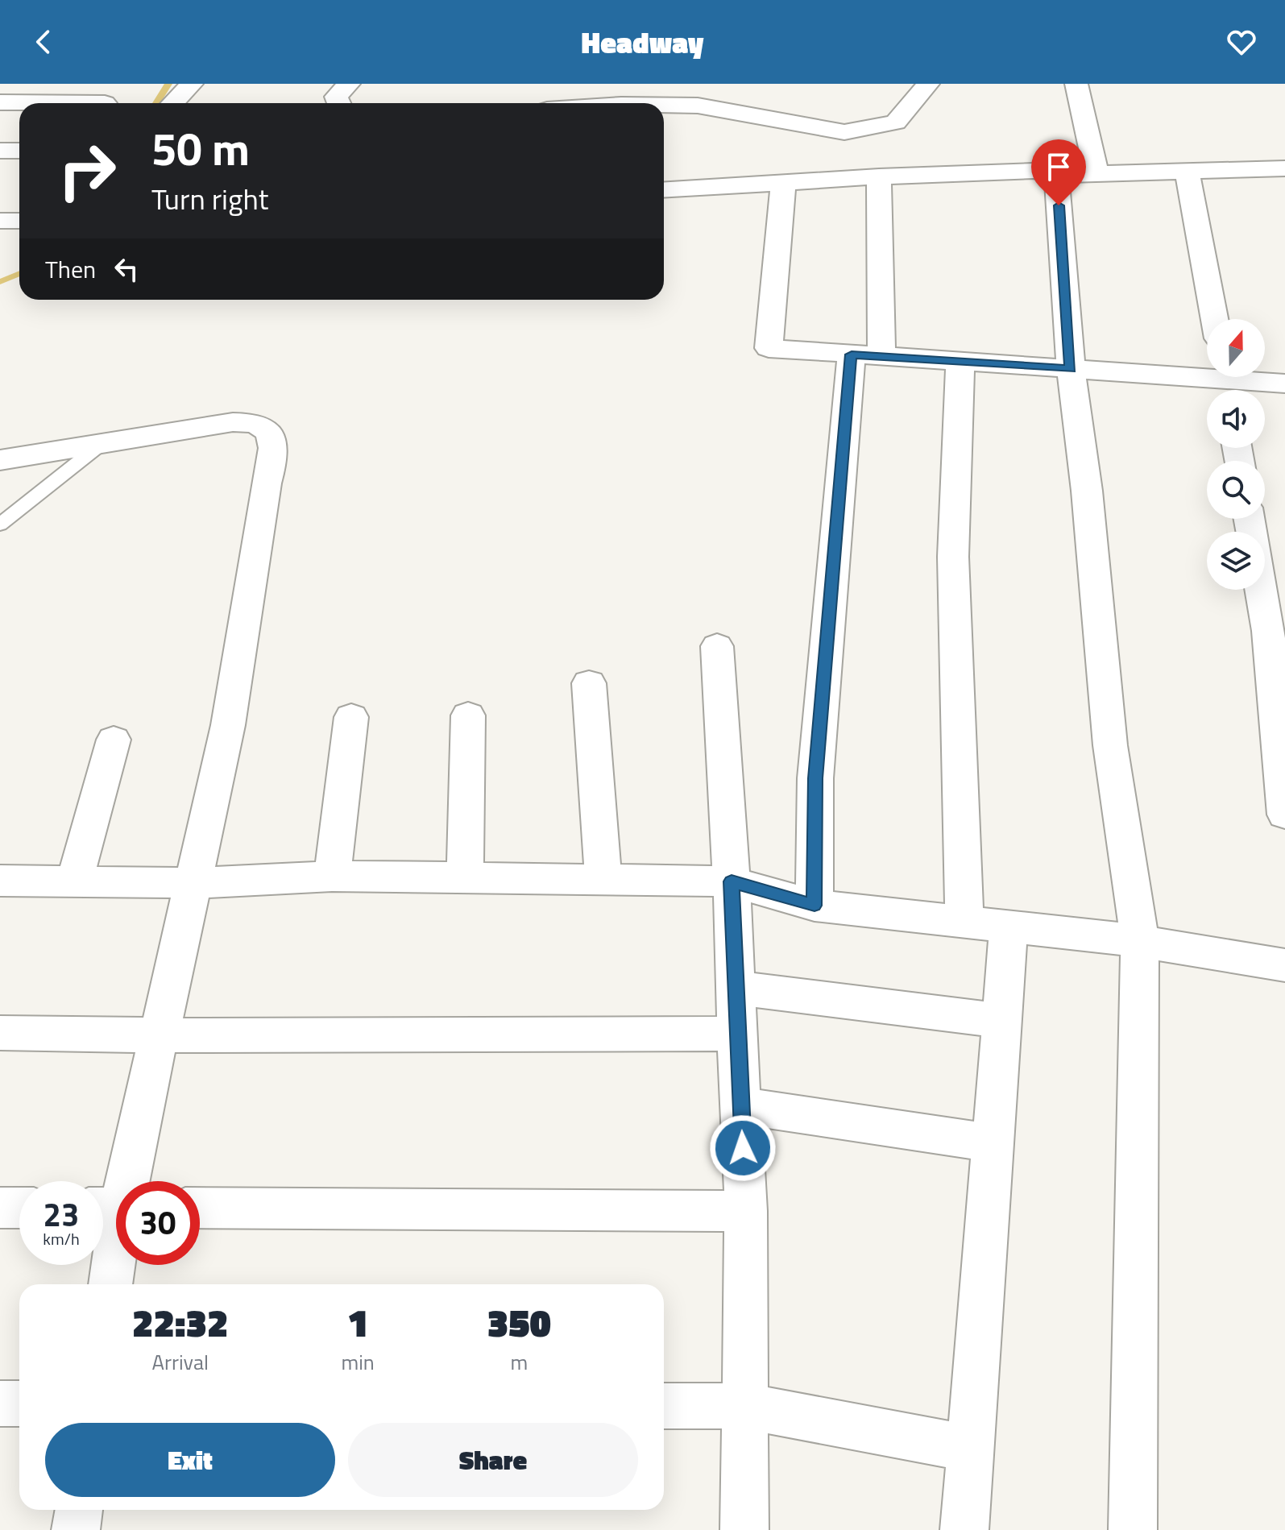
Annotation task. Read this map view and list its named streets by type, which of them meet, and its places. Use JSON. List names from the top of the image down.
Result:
{
  "north": "top",
  "page": {
    "header": "Headway",
    "turn": ["50 m", "Turn right"],
    "then": "Then",
    "speed": "23 km/h",
    "limit": "30",
    "eta": [
      "22:32",
      "Arrival",
      "1",
      "min",
      "350",
      "m"
    ],
    "buttons": ["Exit", "Share"]
  }
}
